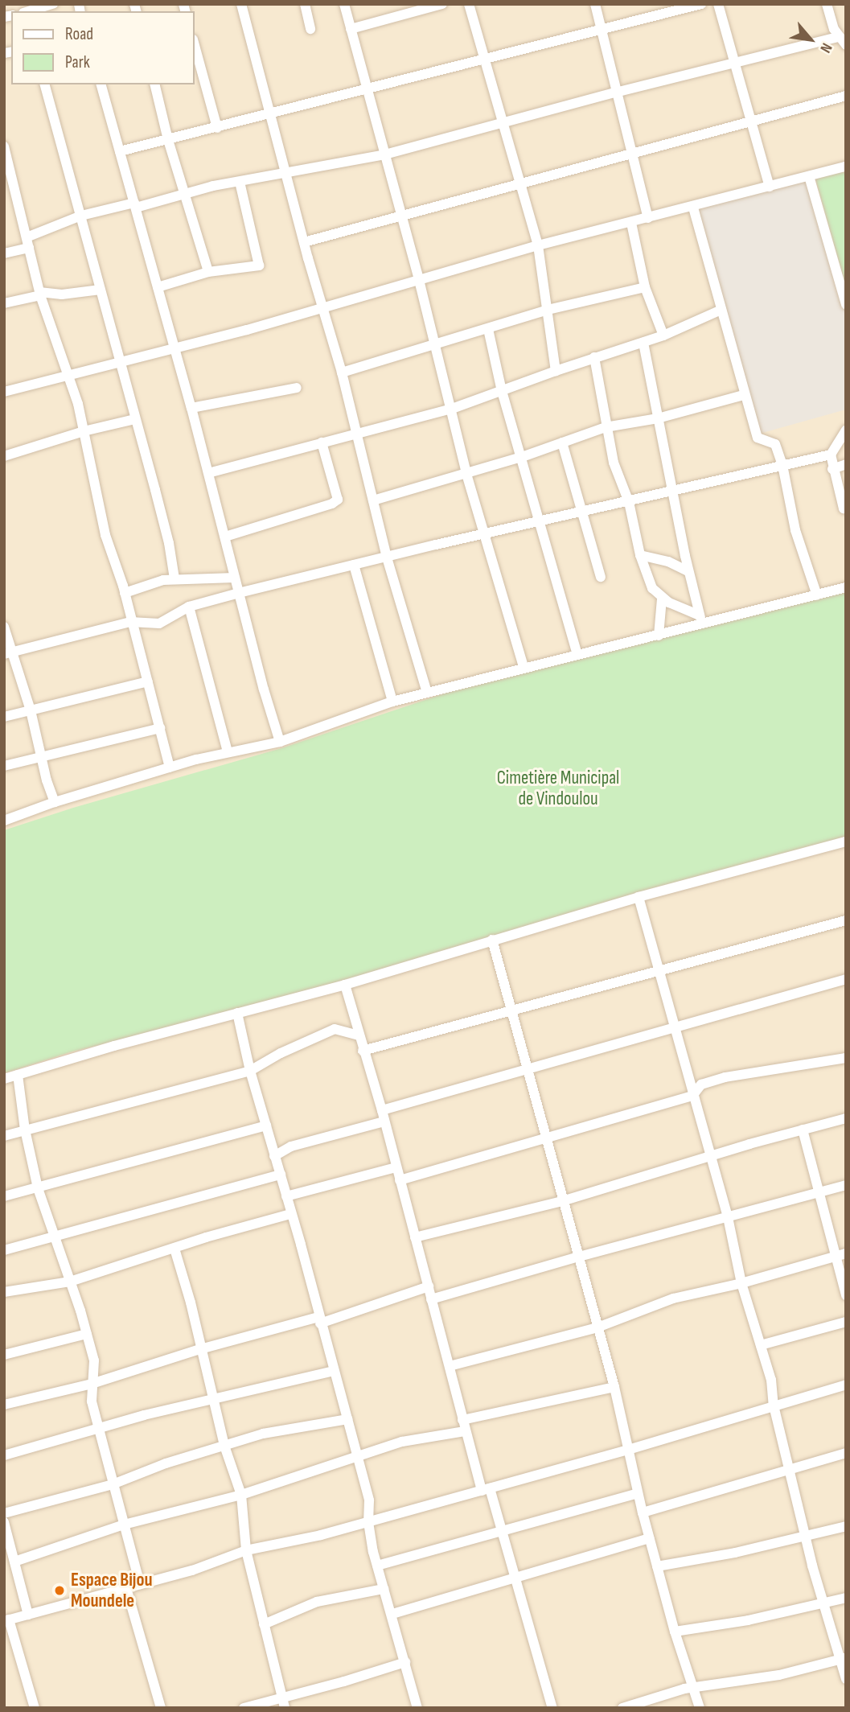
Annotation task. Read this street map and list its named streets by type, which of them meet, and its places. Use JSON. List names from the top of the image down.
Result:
{
  "parks": ["Cimetière Municipal de Vindoulou"],
  "places": ["Espace Bijou Moundele"],
  "legend": ["Road", "Park"],
  "north": "bottom right"
}
